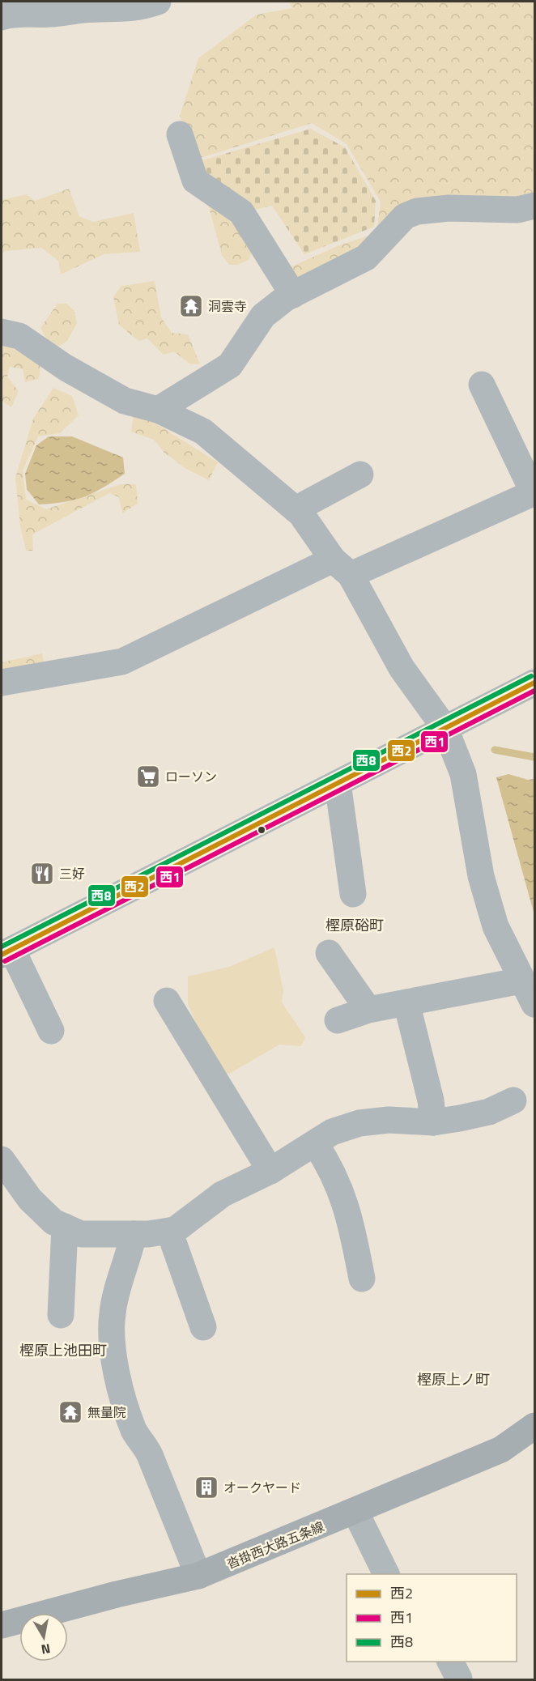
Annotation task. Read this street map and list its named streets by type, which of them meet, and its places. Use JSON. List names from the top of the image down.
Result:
{
  "streets": {
    "main road": ["沓掛西大路五条線"]
  },
  "districts": ["樫原硲町", "樫原上池田町", "樫原上ノ町"],
  "places": {
    "temple": ["洞雲寺", "無量院"],
    "supermarket": ["ローソン"],
    "restaurant": ["三好"],
    "building": ["オークヤード"]
  },
  "lines": ["transit line 西8", "transit line 西2", "transit line 西1"],
  "legend": ["西2", "西1", "西8"],
  "north": "bottom"
}
